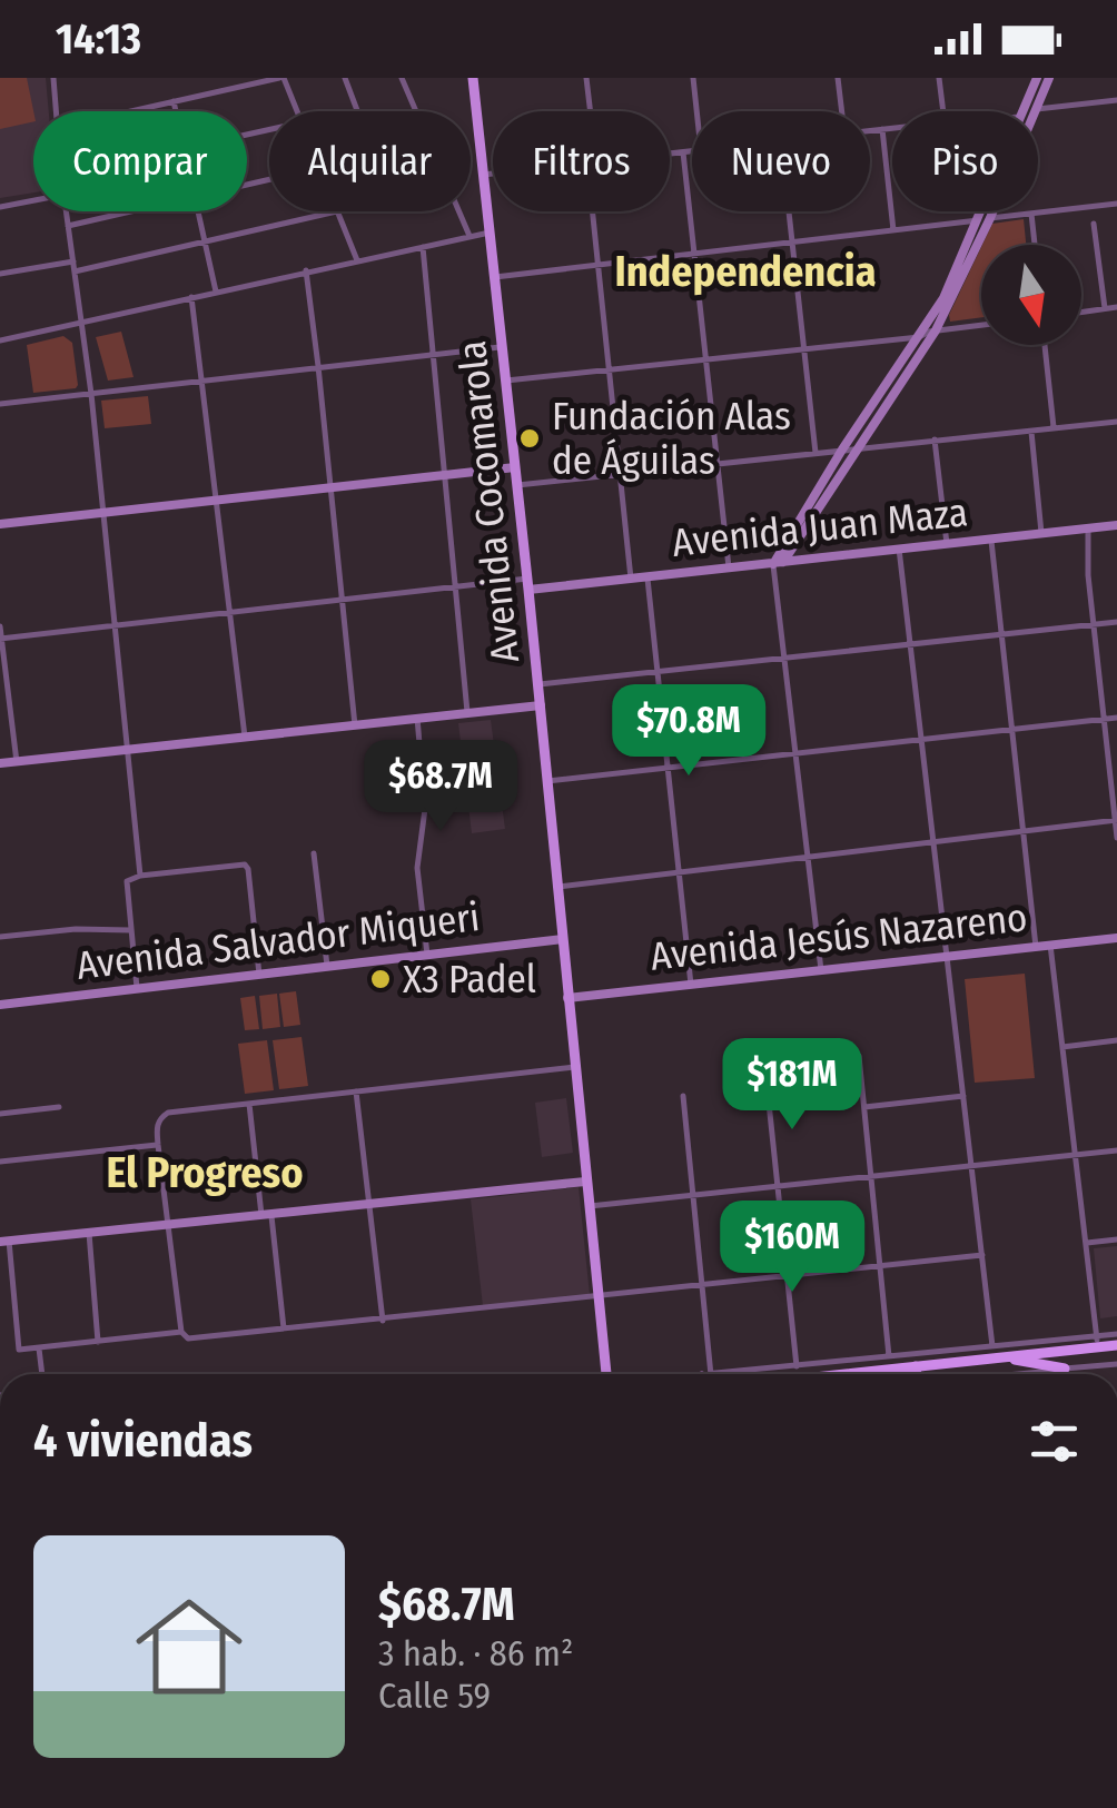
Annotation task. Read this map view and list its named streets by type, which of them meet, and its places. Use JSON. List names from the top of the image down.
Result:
{
  "streets": {
    "main road": [
      "Avenida Cocomarola",
      "Avenida Juan Maza",
      "Avenida Jesús Nazareno",
      "Avenida Salvador Miqueri"
    ]
  },
  "crossings": [
    ["Avenida Cocomarola", "Avenida Juan Maza"],
    ["Avenida Cocomarola", "Avenida Jesús Nazareno"],
    ["Avenida Cocomarola", "Avenida Salvador Miqueri"]
  ],
  "districts": ["Independencia", "El Progreso"],
  "places": ["Fundación Alas de Águilas", "X3 Padel"],
  "north": "bottom",
  "page": {
    "status": "14:13",
    "chip": [
      "Comprar",
      "Alquilar",
      "Filtros",
      "Nuevo",
      "Piso"
    ],
    "price": [
      "$70.8M",
      "$68.7M",
      "$181M",
      "$160M"
    ],
    "heading": "4 viviendas",
    "list": [
      {
        "name": "$68.7M",
        "note": "3 hab. · 86 m² · Calle 59"
      }
    ]
  }
}
